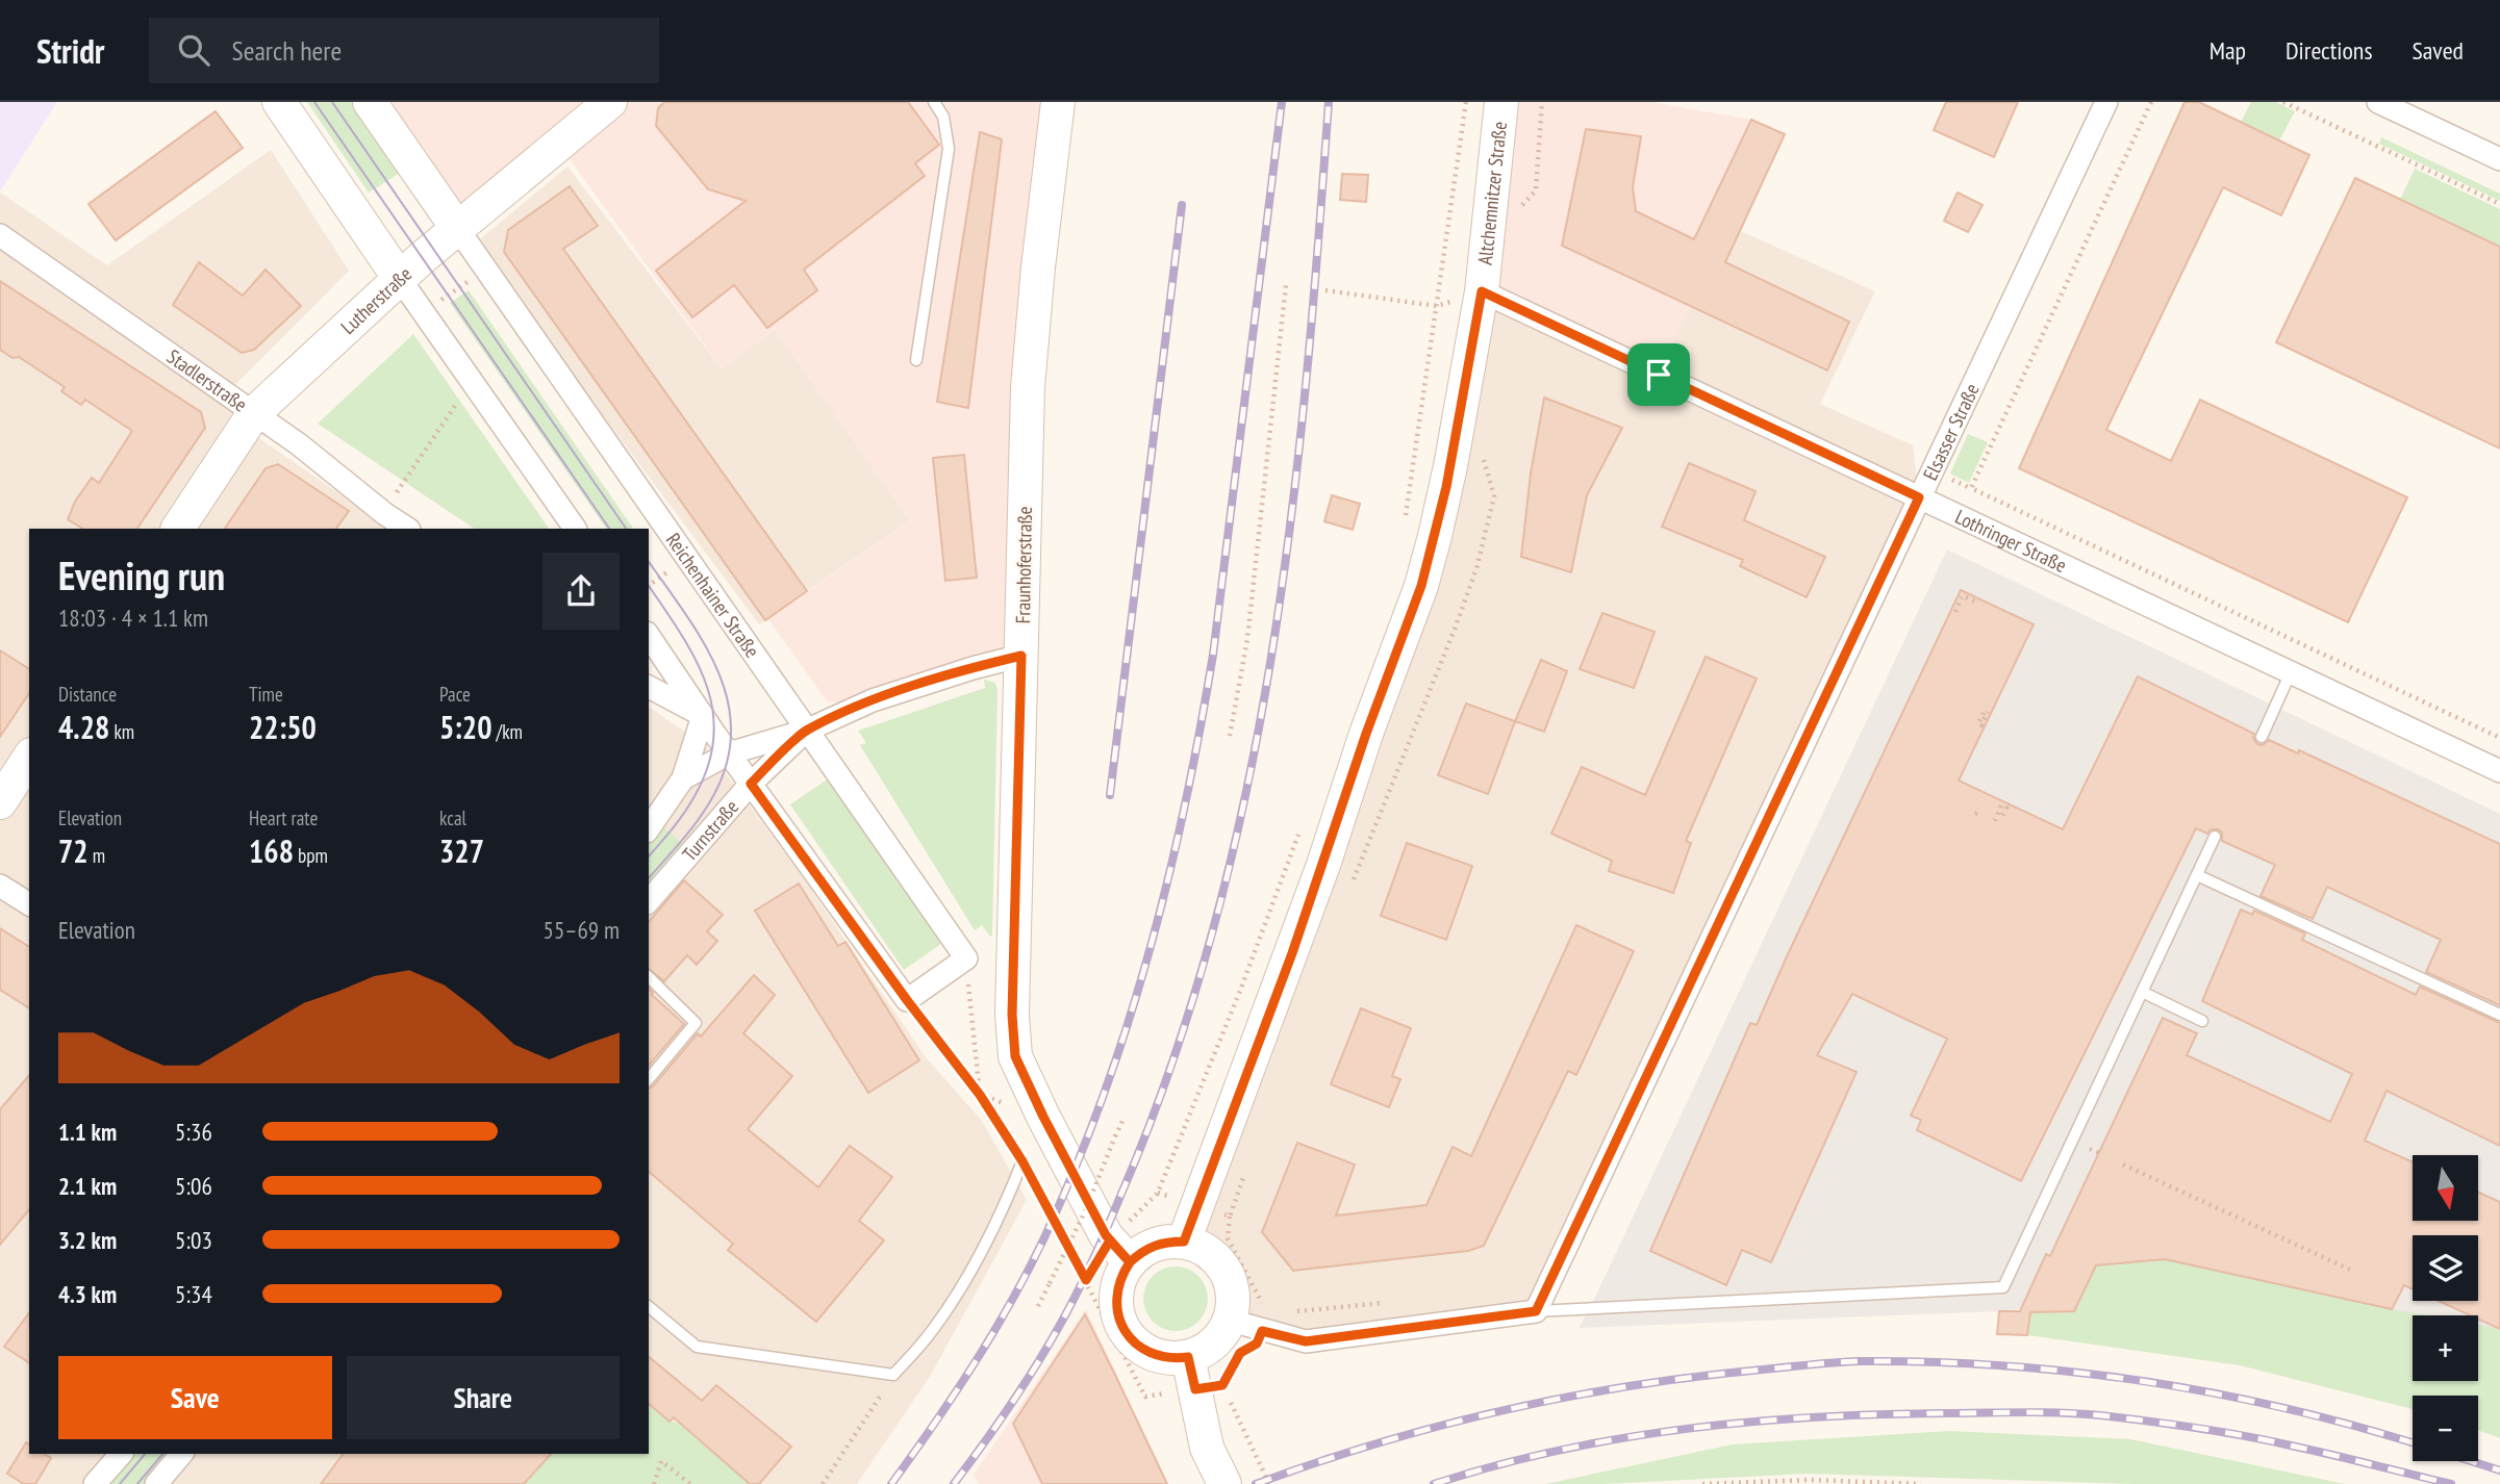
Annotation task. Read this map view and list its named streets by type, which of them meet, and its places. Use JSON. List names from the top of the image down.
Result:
{
  "streets": {
    "street": [
      "Altchemnitzer Straße",
      "Lutherstraße",
      "Stadlerstraße",
      "Elsasser Straße",
      "Lothringer Straße",
      "Fraunhoferstraße",
      "Reichenhainer Straße",
      "Turnstraße"
    ]
  },
  "crossings": [
    ["Altchemnitzer Straße", "Lothringer Straße"],
    ["Altchemnitzer Straße", "Fraunhoferstraße"],
    ["Lutherstraße", "Stadlerstraße"],
    ["Lutherstraße", "Reichenhainer Straße"],
    ["Elsasser Straße", "Lothringer Straße"],
    ["Fraunhoferstraße", "Turnstraße"],
    ["Reichenhainer Straße", "Turnstraße"]
  ],
  "north": "bottom",
  "page": {
    "header": "Stridr",
    "search": "Search here",
    "nav": ["Map", "Directions", "Saved"],
    "heading": ["Evening run", "18:03 · 4 × 1.1 km"],
    "stats": [
      ["Distance", "4.28 km"],
      ["Time", "22:50"],
      ["Pace", "5:20 /km"],
      ["Elevation", "72 m"],
      ["Heart rate", "168 bpm"],
      ["kcal", "327"]
    ],
    "chart": ["Elevation", "55–69 m"],
    "list": [
      {
        "name": "1.1 km",
        "note": "5:36"
      },
      {
        "name": "2.1 km",
        "note": "5:06"
      },
      {
        "name": "3.2 km",
        "note": "5:03"
      },
      {
        "name": "4.3 km",
        "note": "5:34"
      }
    ],
    "map_buttons": ["+", "−"],
    "buttons": ["Save", "Share"]
  }
}
